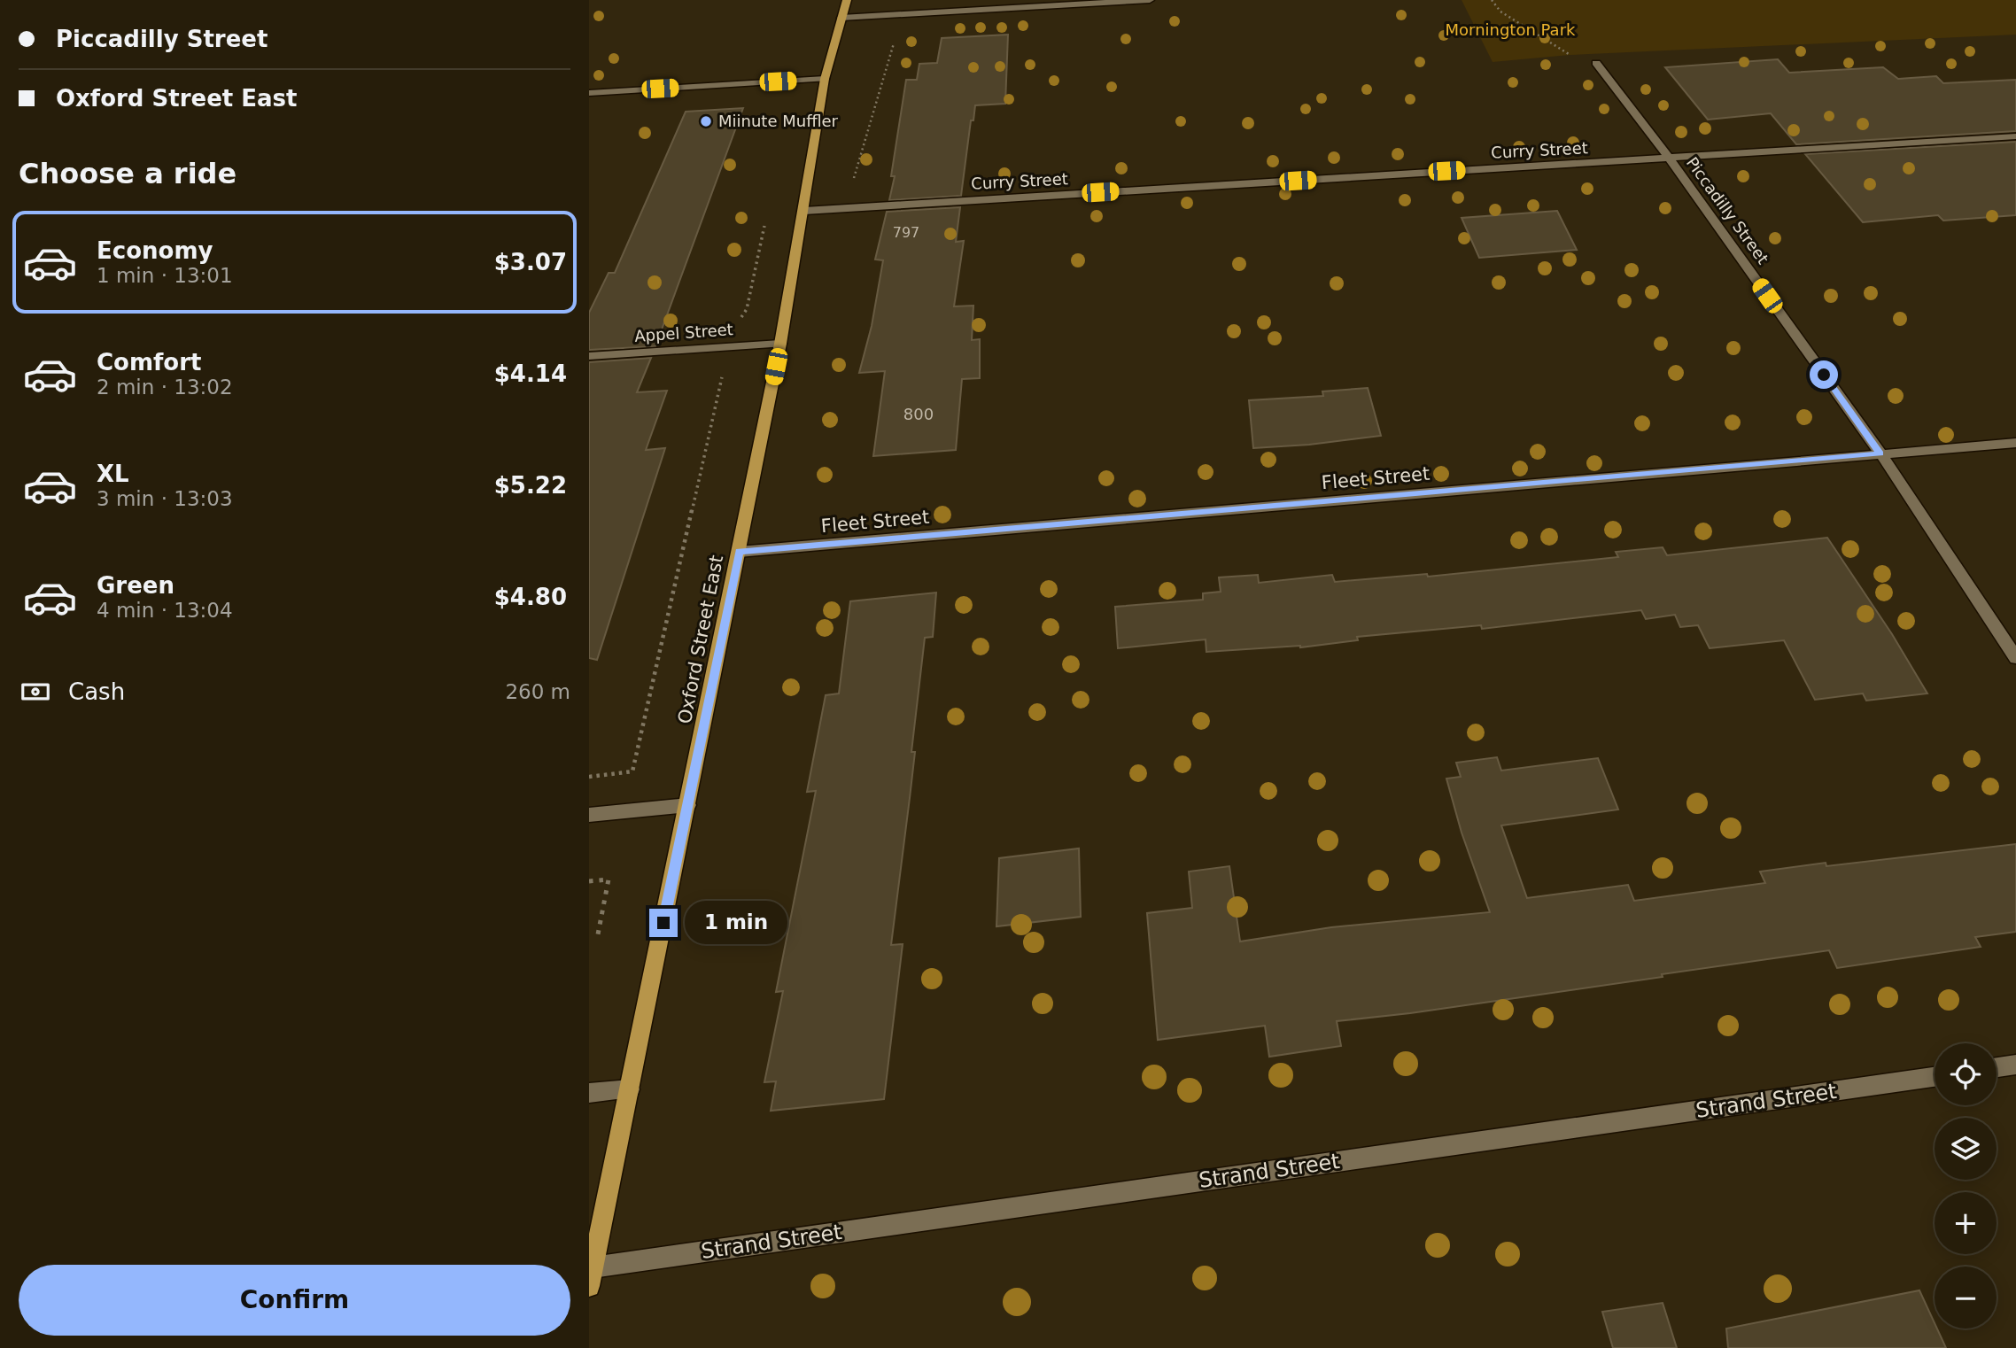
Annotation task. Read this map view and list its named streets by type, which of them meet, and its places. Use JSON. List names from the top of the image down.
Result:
{
  "streets": {
    "main road": ["Oxford Street East"],
    "street": [
      "Curry Street",
      "Piccadilly Street",
      "Appel Street",
      "Fleet Street",
      "Strand Street"
    ]
  },
  "crossings": [
    ["Curry Street", "Piccadilly Street"],
    ["Curry Street", "Oxford Street East"],
    ["Piccadilly Street", "Fleet Street"],
    ["Appel Street", "Oxford Street East"],
    ["Fleet Street", "Oxford Street East"],
    ["Oxford Street East", "Strand Street"]
  ],
  "parks": ["Mornington Park"],
  "places": ["Miinute Muffler"],
  "house_numbers": ["797", "800"],
  "page": {
    "banner": ["Piccadilly Street", "Oxford Street East"],
    "heading": "Choose a ride",
    "list": [
      {
        "name": "Economy",
        "note": "1 min · 13:01",
        "value": "$3.07"
      },
      {
        "name": "Comfort",
        "note": "2 min · 13:02",
        "value": "$4.14"
      },
      {
        "name": "XL",
        "note": "3 min · 13:03",
        "value": "$5.22"
      },
      {
        "name": "Green",
        "note": "4 min · 13:04",
        "value": "$4.80"
      }
    ],
    "pay": ["Cash", "260 m"],
    "bubble": "1 min",
    "map_buttons": ["+", "−"],
    "buttons": "Confirm"
  }
}
